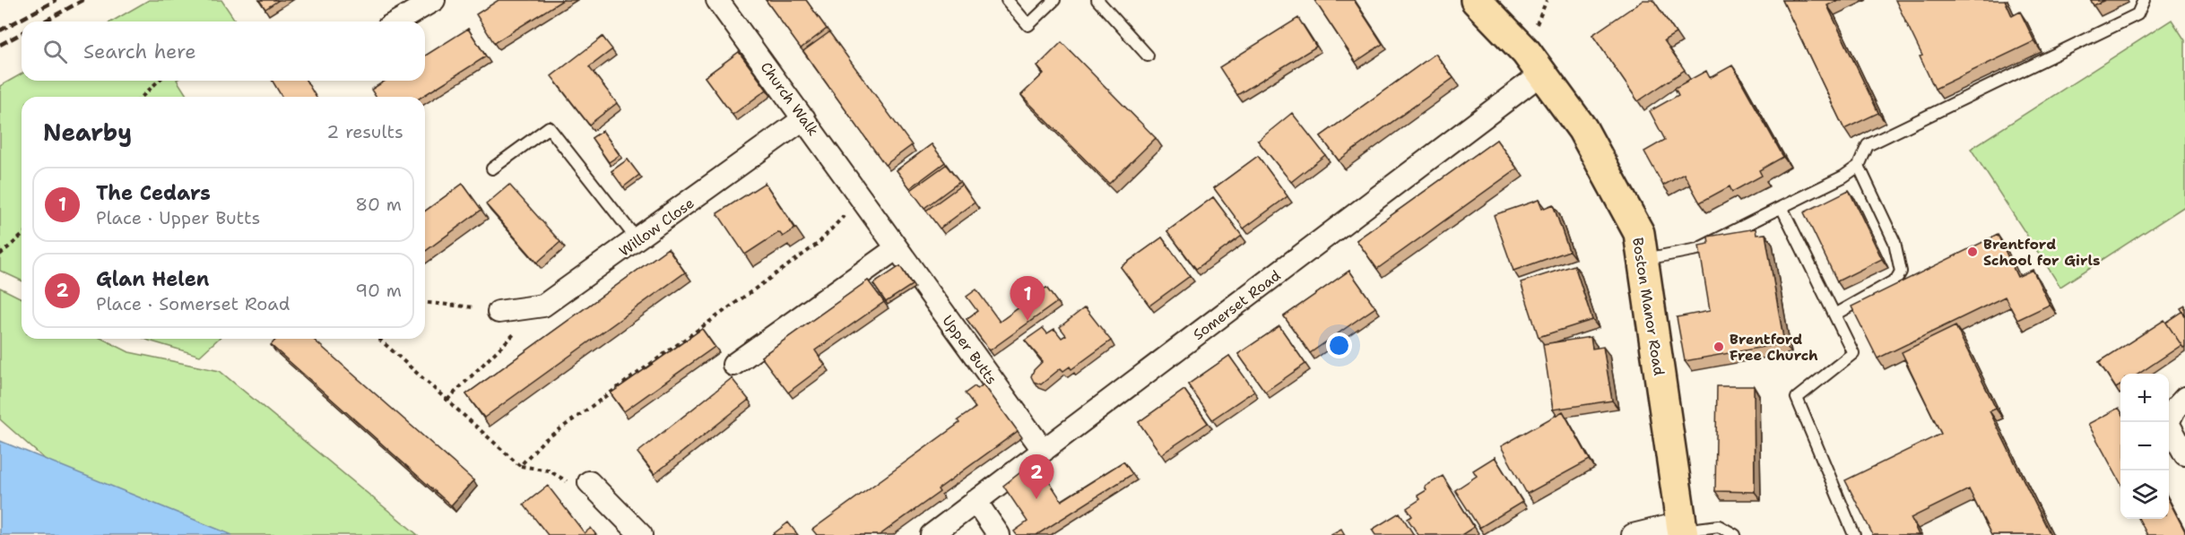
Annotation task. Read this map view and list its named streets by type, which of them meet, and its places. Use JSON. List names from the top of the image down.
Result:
{
  "streets": {
    "main road": ["Boston Manor Road"],
    "street": [
      "Church Walk",
      "Willow Close",
      "Somerset Road",
      "Upper Butts"
    ]
  },
  "crossings": [
    ["Church Walk", "Willow Close"],
    ["Church Walk", "Upper Butts"],
    ["Somerset Road", "Boston Manor Road"],
    ["Somerset Road", "Upper Butts"]
  ],
  "places": ["Brentford School for Girls", "Brentford Free Church"],
  "page": {
    "search": "Search here",
    "heading": ["Nearby", "2 results"],
    "list": [
      {
        "mark": "1",
        "name": "The Cedars",
        "note": "Place · Upper Butts",
        "value": "80 m"
      },
      {
        "mark": "2",
        "name": "Glan Helen",
        "note": "Place · Somerset Road",
        "value": "90 m"
      }
    ],
    "pins": ["1", "2"],
    "map_buttons": ["+", "−"]
  }
}
